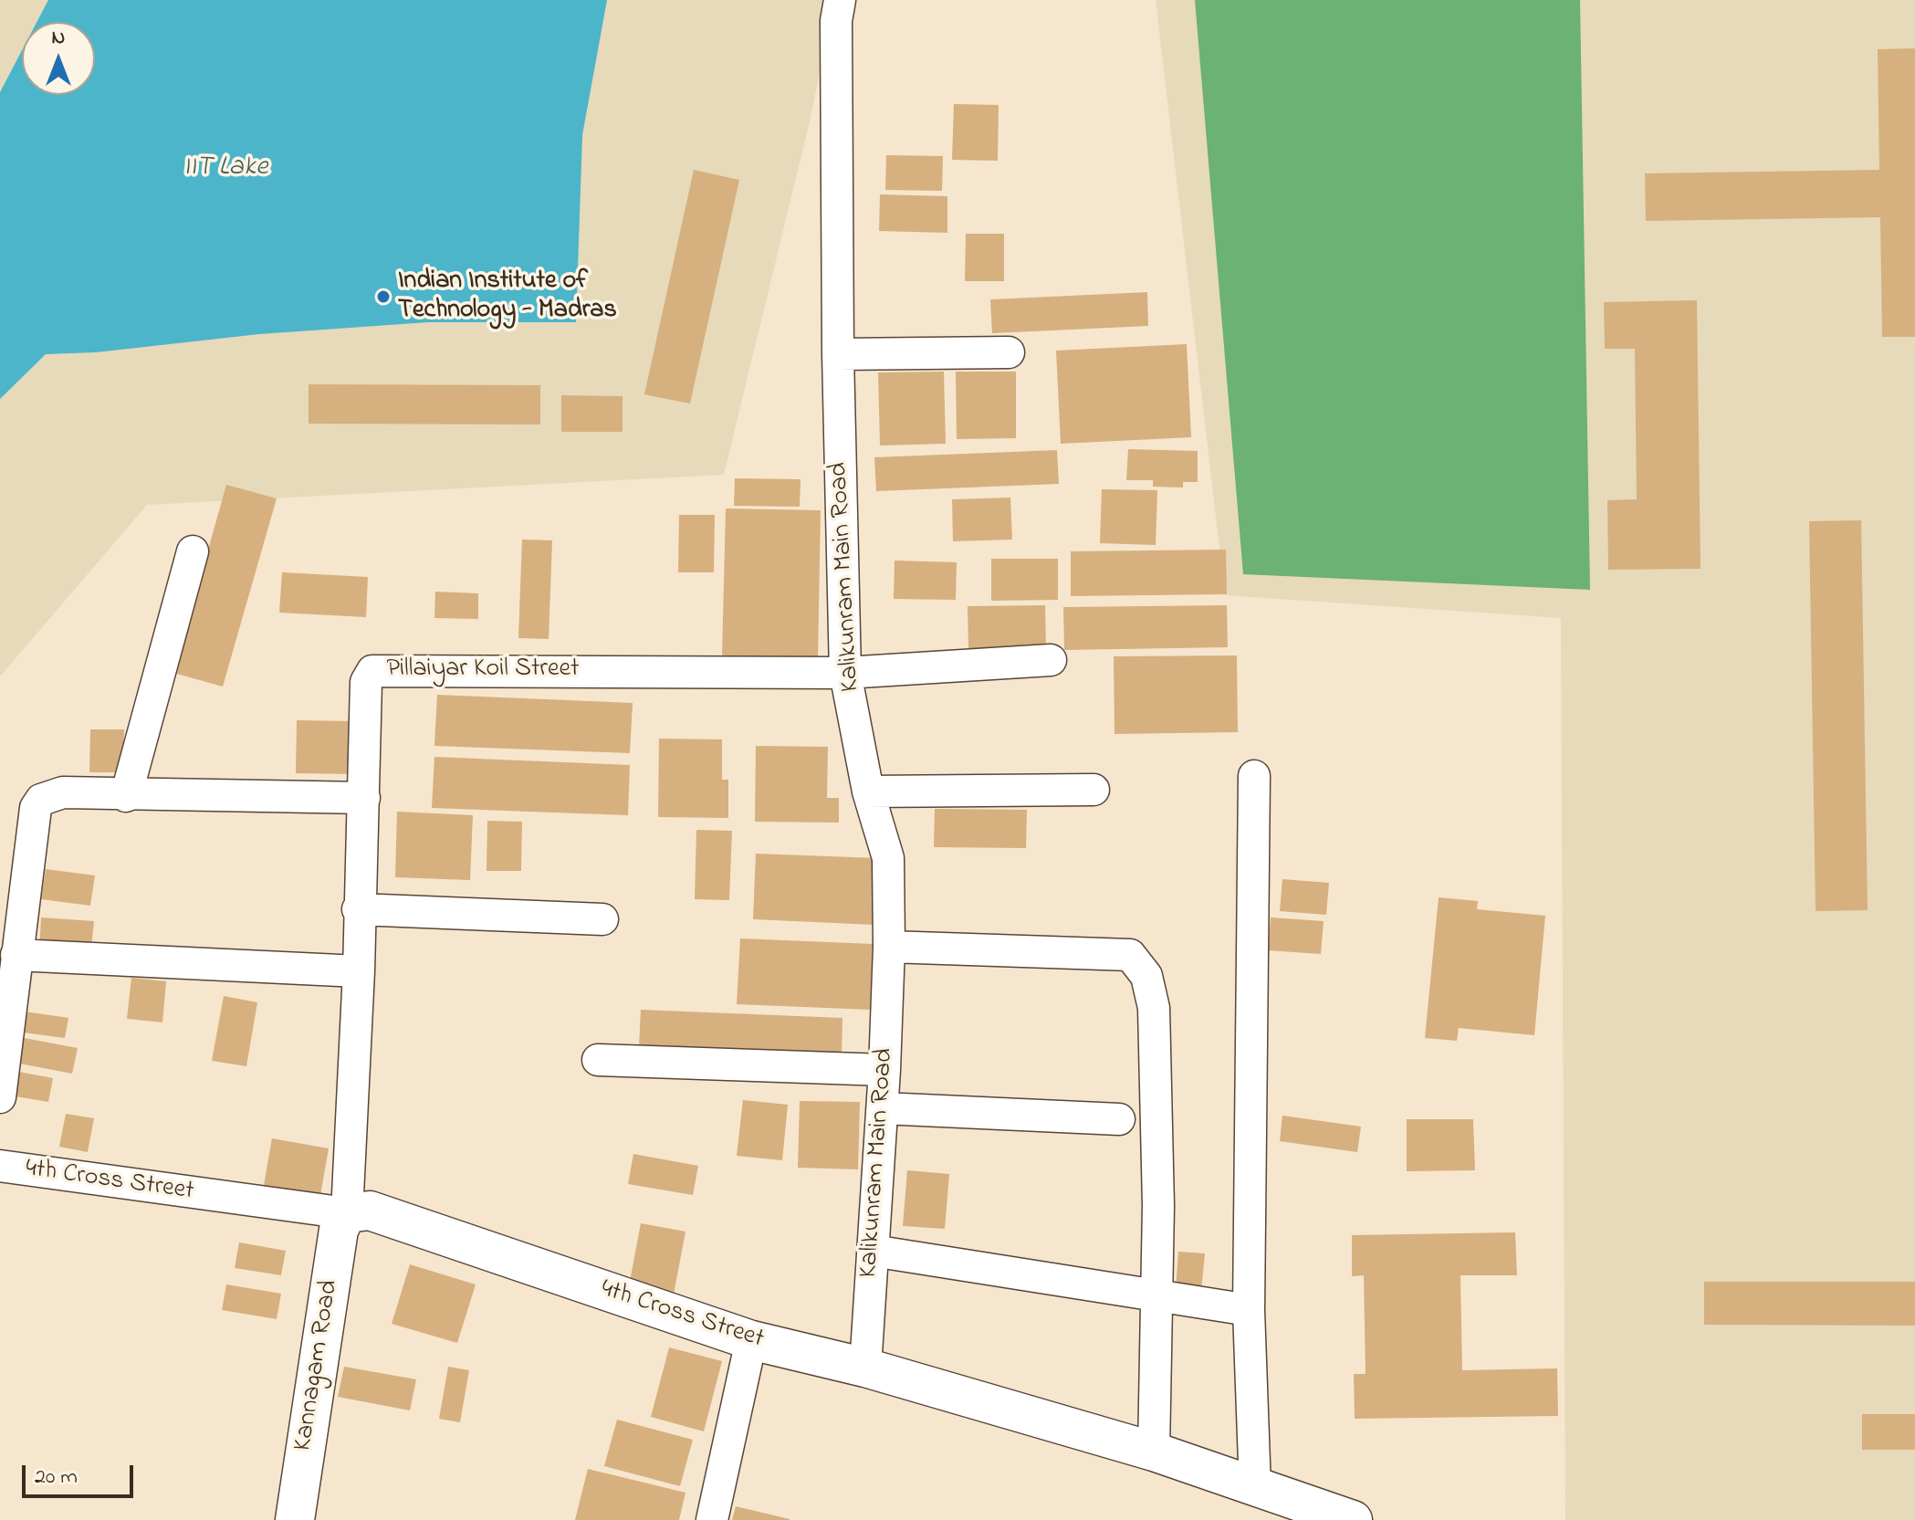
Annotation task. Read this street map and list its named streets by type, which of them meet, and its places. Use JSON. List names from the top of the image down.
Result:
{
  "streets": {
    "street": [
      "Kalikunram Main Road",
      "Pillaiyar Koil Street",
      "4th Cross Street",
      "Kannagam Road"
    ]
  },
  "crossings": [
    ["Kalikunram Main Road", "Pillaiyar Koil Street"],
    ["Kalikunram Main Road", "4th Cross Street"],
    ["Pillaiyar Koil Street", "4th Cross Street"],
    ["Pillaiyar Koil Street", "Kannagam Road"],
    ["4th Cross Street", "Kannagam Road"]
  ],
  "water": ["IIT Lake"],
  "places": ["Indian Institute of Technology - Madras"],
  "scale_bar": "20 m",
  "north": "top"
}
